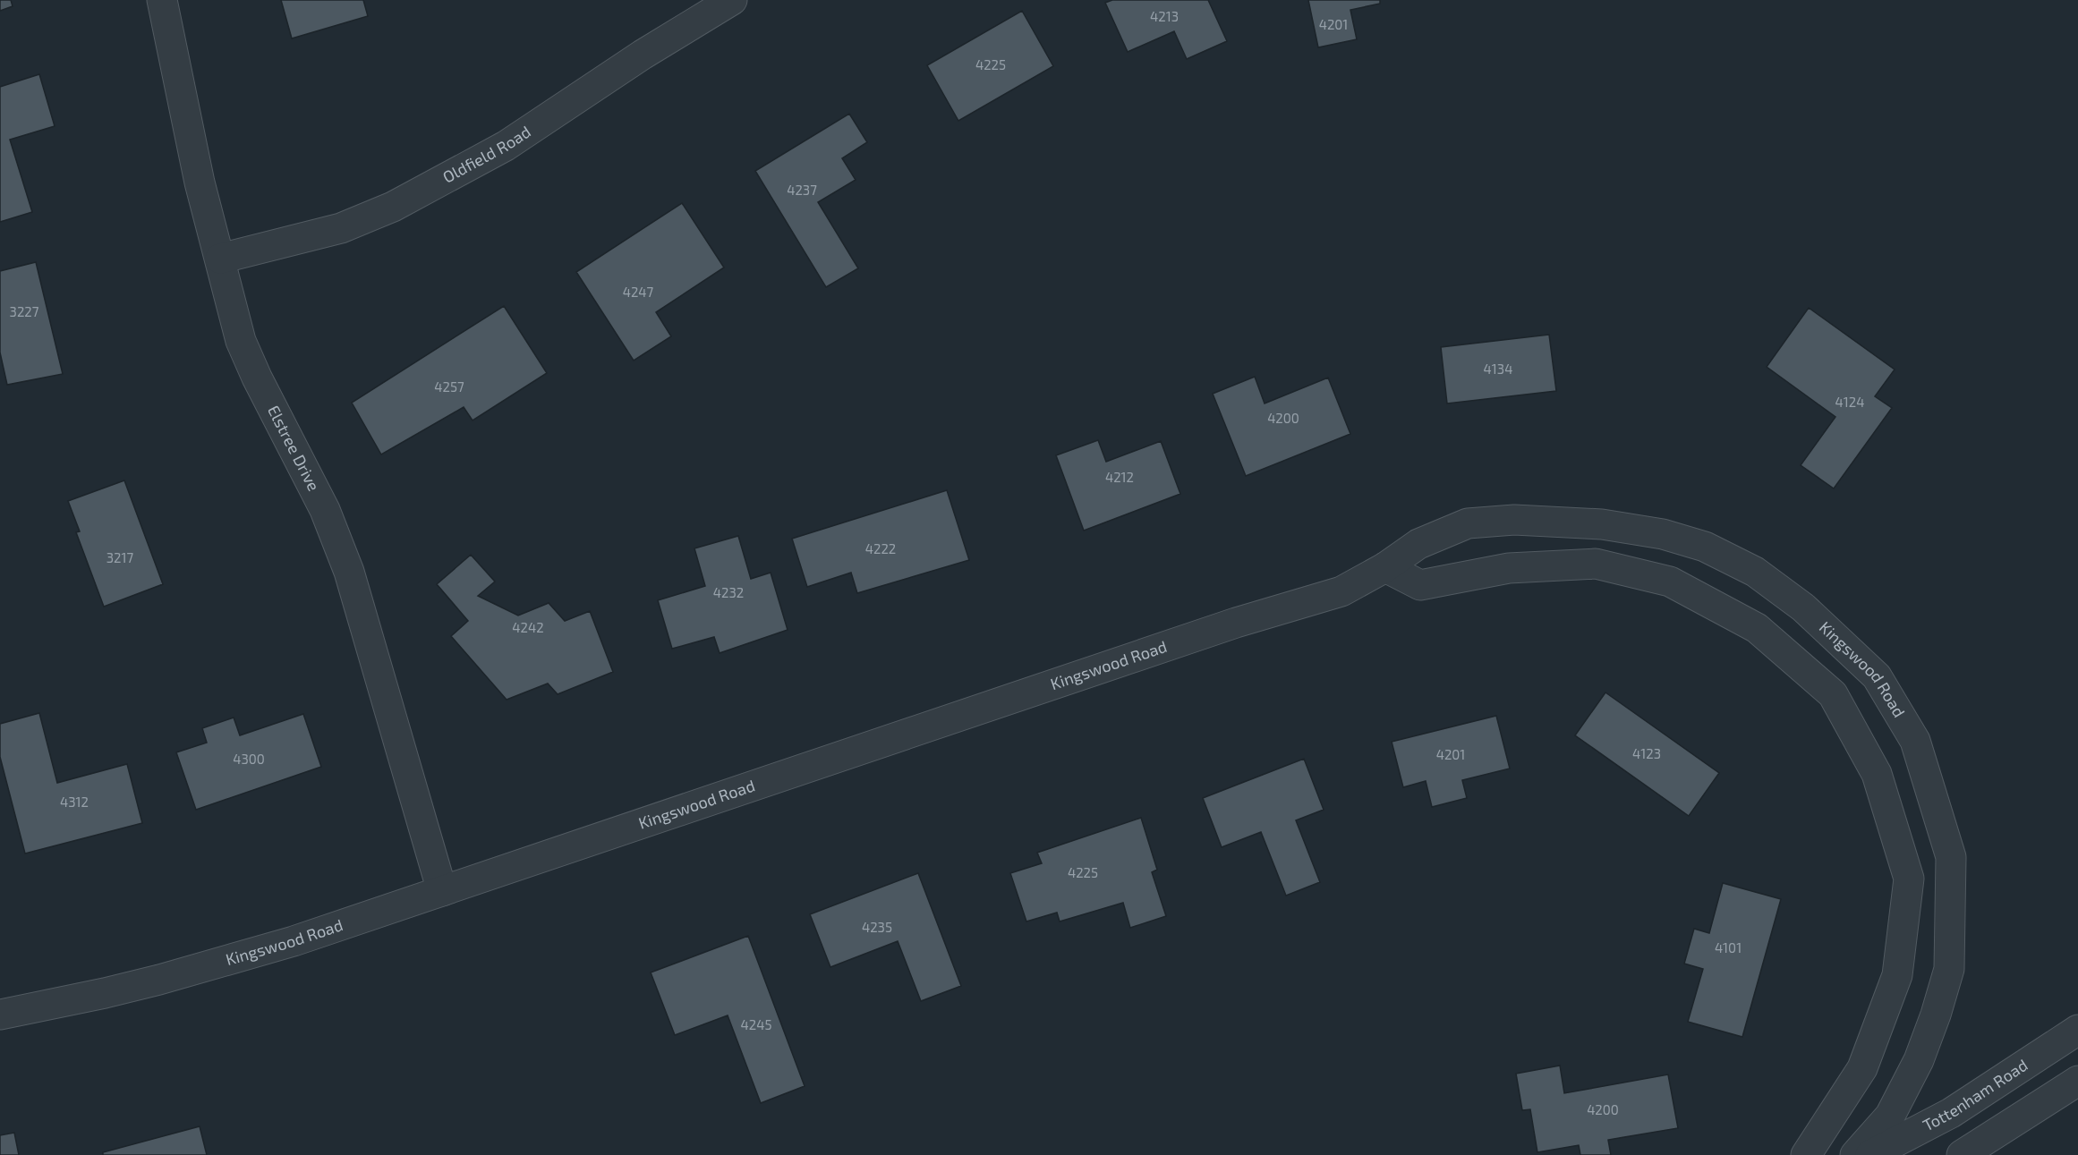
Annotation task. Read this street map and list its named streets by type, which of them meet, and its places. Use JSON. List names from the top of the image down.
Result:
{
  "streets": {
    "street": [
      "Oldfield Road",
      "Elstree Drive",
      "Kingswood Road",
      "Tottenham Road"
    ]
  },
  "crossings": [
    ["Oldfield Road", "Elstree Drive"],
    ["Elstree Drive", "Kingswood Road"]
  ],
  "house_numbers": [
    "4213",
    "4201",
    "4225",
    "4237",
    "4247",
    "3227",
    "4134",
    "4257",
    "4124",
    "4200",
    "4212",
    "4222",
    "3217",
    "4232",
    "4242",
    "4123",
    "4201",
    "4300",
    "4312",
    "4225",
    "4235",
    "4101",
    "4245",
    "4200"
  ]
}
